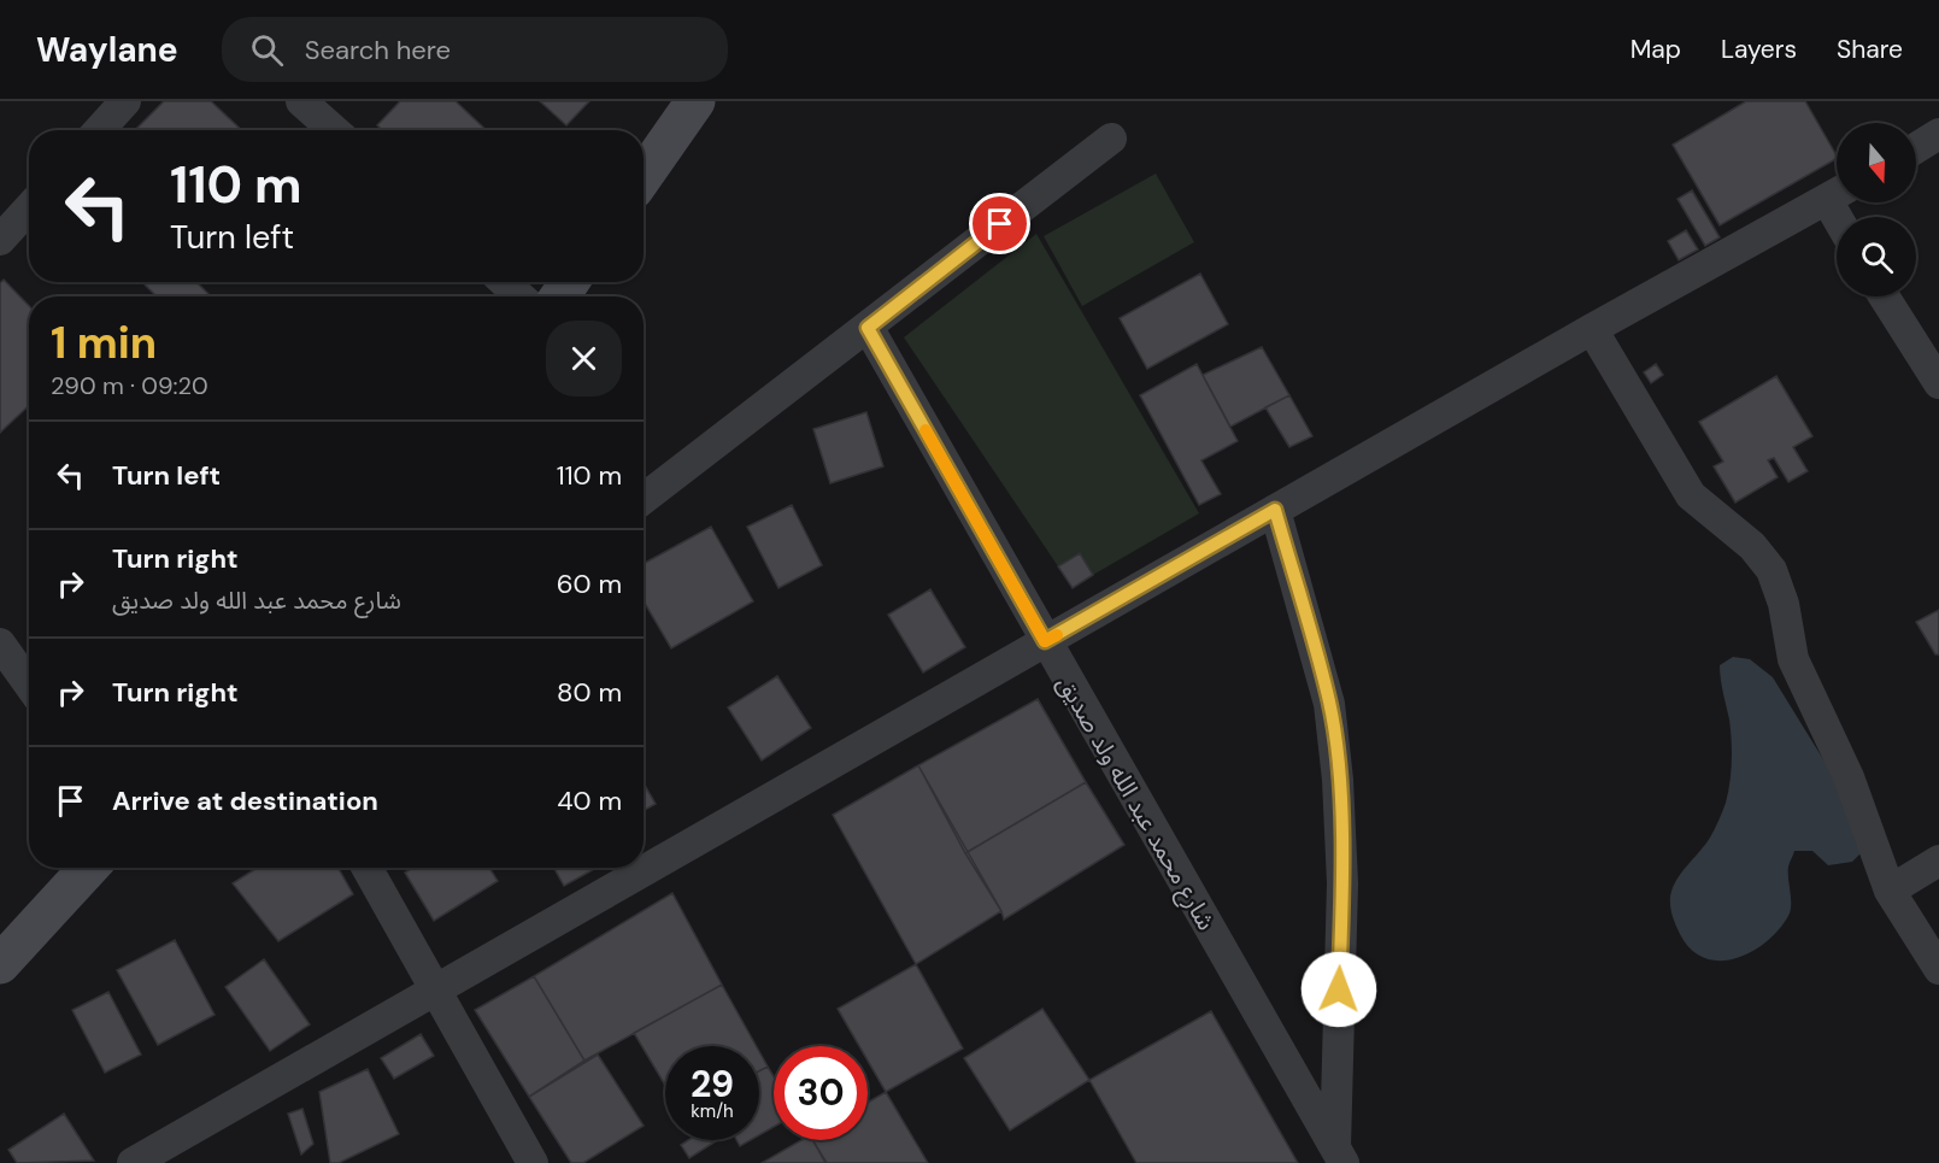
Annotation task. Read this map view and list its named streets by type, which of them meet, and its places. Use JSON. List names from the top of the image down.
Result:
{
  "streets": {
    "street": ["شارع محمد عبد الله ولد صديق"]
  },
  "north": "bottom",
  "page": {
    "header": "Waylane",
    "search": "Search here",
    "nav": ["Map", "Layers", "Share"],
    "turn": ["110 m", "Turn left"],
    "heading": ["1 min", "290 m · 09:20"],
    "list": [
      {
        "name": "Turn left",
        "value": "110 m"
      },
      {
        "name": "Turn right",
        "note": "شارع محمد عبد الله ولد صديق",
        "value": "60 m"
      },
      {
        "name": "Turn right",
        "value": "80 m"
      },
      {
        "name": "Arrive at destination",
        "value": "40 m"
      }
    ],
    "speed": "29 km/h",
    "limit": "30"
  }
}
